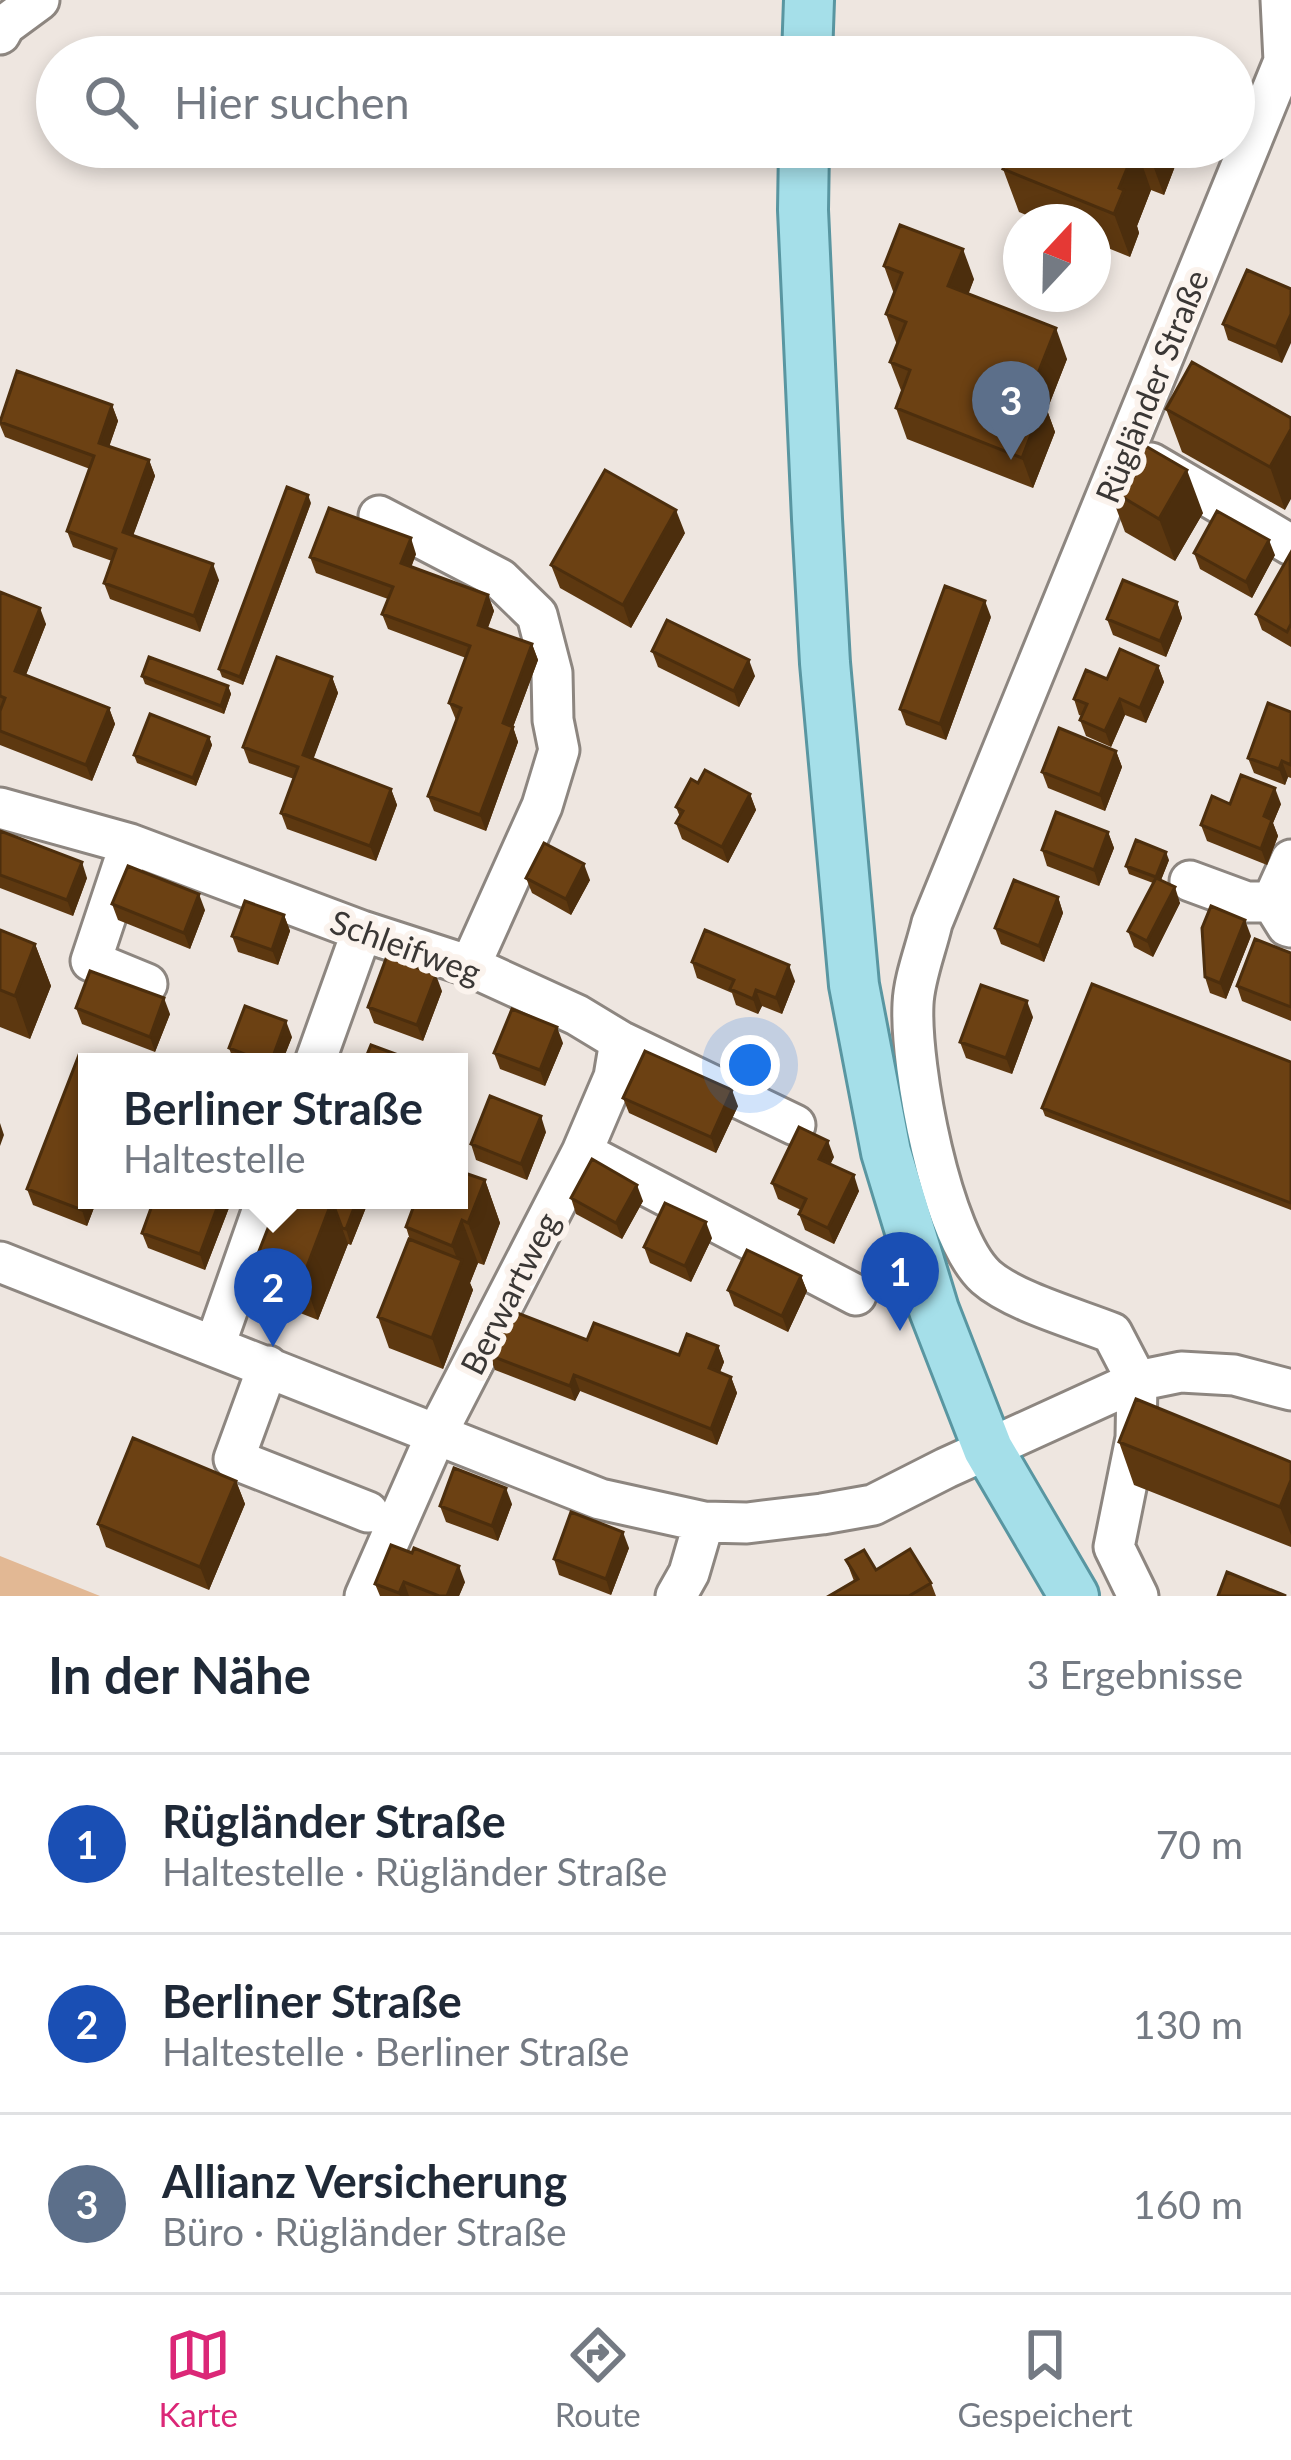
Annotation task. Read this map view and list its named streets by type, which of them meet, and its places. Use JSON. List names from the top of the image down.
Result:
{
  "streets": {
    "street": ["Rügländer Straße", "Schleifweg", "Berwartweg"]
  },
  "crossings": [
    ["Schleifweg", "Berwartweg"]
  ],
  "north": "top",
  "page": {
    "search": "Hier suchen",
    "pins": ["3", "1", "2"],
    "popup": ["Berliner Straße", "Haltestelle"],
    "heading": ["In der Nähe", "3 Ergebnisse"],
    "list": [
      {
        "mark": "1",
        "name": "Rügländer Straße",
        "note": "Haltestelle · Rügländer Straße",
        "value": "70 m"
      },
      {
        "mark": "2",
        "name": "Berliner Straße",
        "note": "Haltestelle · Berliner Straße",
        "value": "130 m"
      },
      {
        "mark": "3",
        "name": "Allianz Versicherung",
        "note": "Büro · Rügländer Straße",
        "value": "160 m"
      }
    ],
    "nav": ["Karte", "Route", "Gespeichert"]
  }
}
